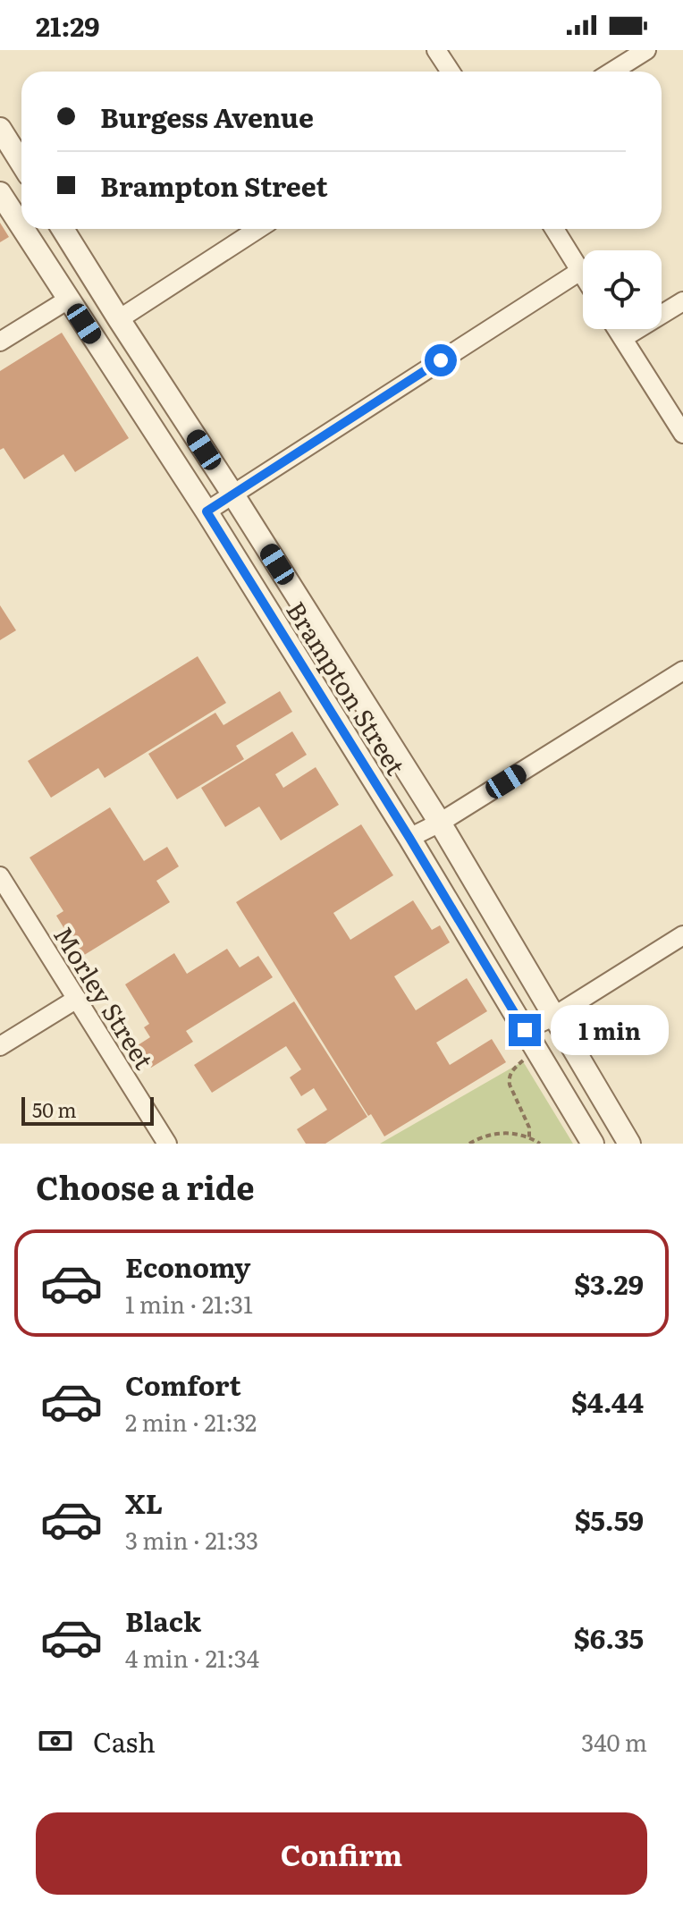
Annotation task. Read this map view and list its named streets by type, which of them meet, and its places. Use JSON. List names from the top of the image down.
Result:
{
  "streets": {
    "street": ["Brampton Street", "Morley Street"]
  },
  "scale_bar": "50 m",
  "page": {
    "status": "21:29",
    "banner": ["Burgess Avenue", "Brampton Street"],
    "bubble": "1 min",
    "scale": "50 m",
    "heading": "Choose a ride",
    "list": [
      {
        "name": "Economy",
        "note": "1 min · 21:31",
        "value": "$3.29"
      },
      {
        "name": "Comfort",
        "note": "2 min · 21:32",
        "value": "$4.44"
      },
      {
        "name": "XL",
        "note": "3 min · 21:33",
        "value": "$5.59"
      },
      {
        "name": "Black",
        "note": "4 min · 21:34",
        "value": "$6.35"
      }
    ],
    "pay": ["Cash", "340 m"],
    "buttons": "Confirm"
  }
}
